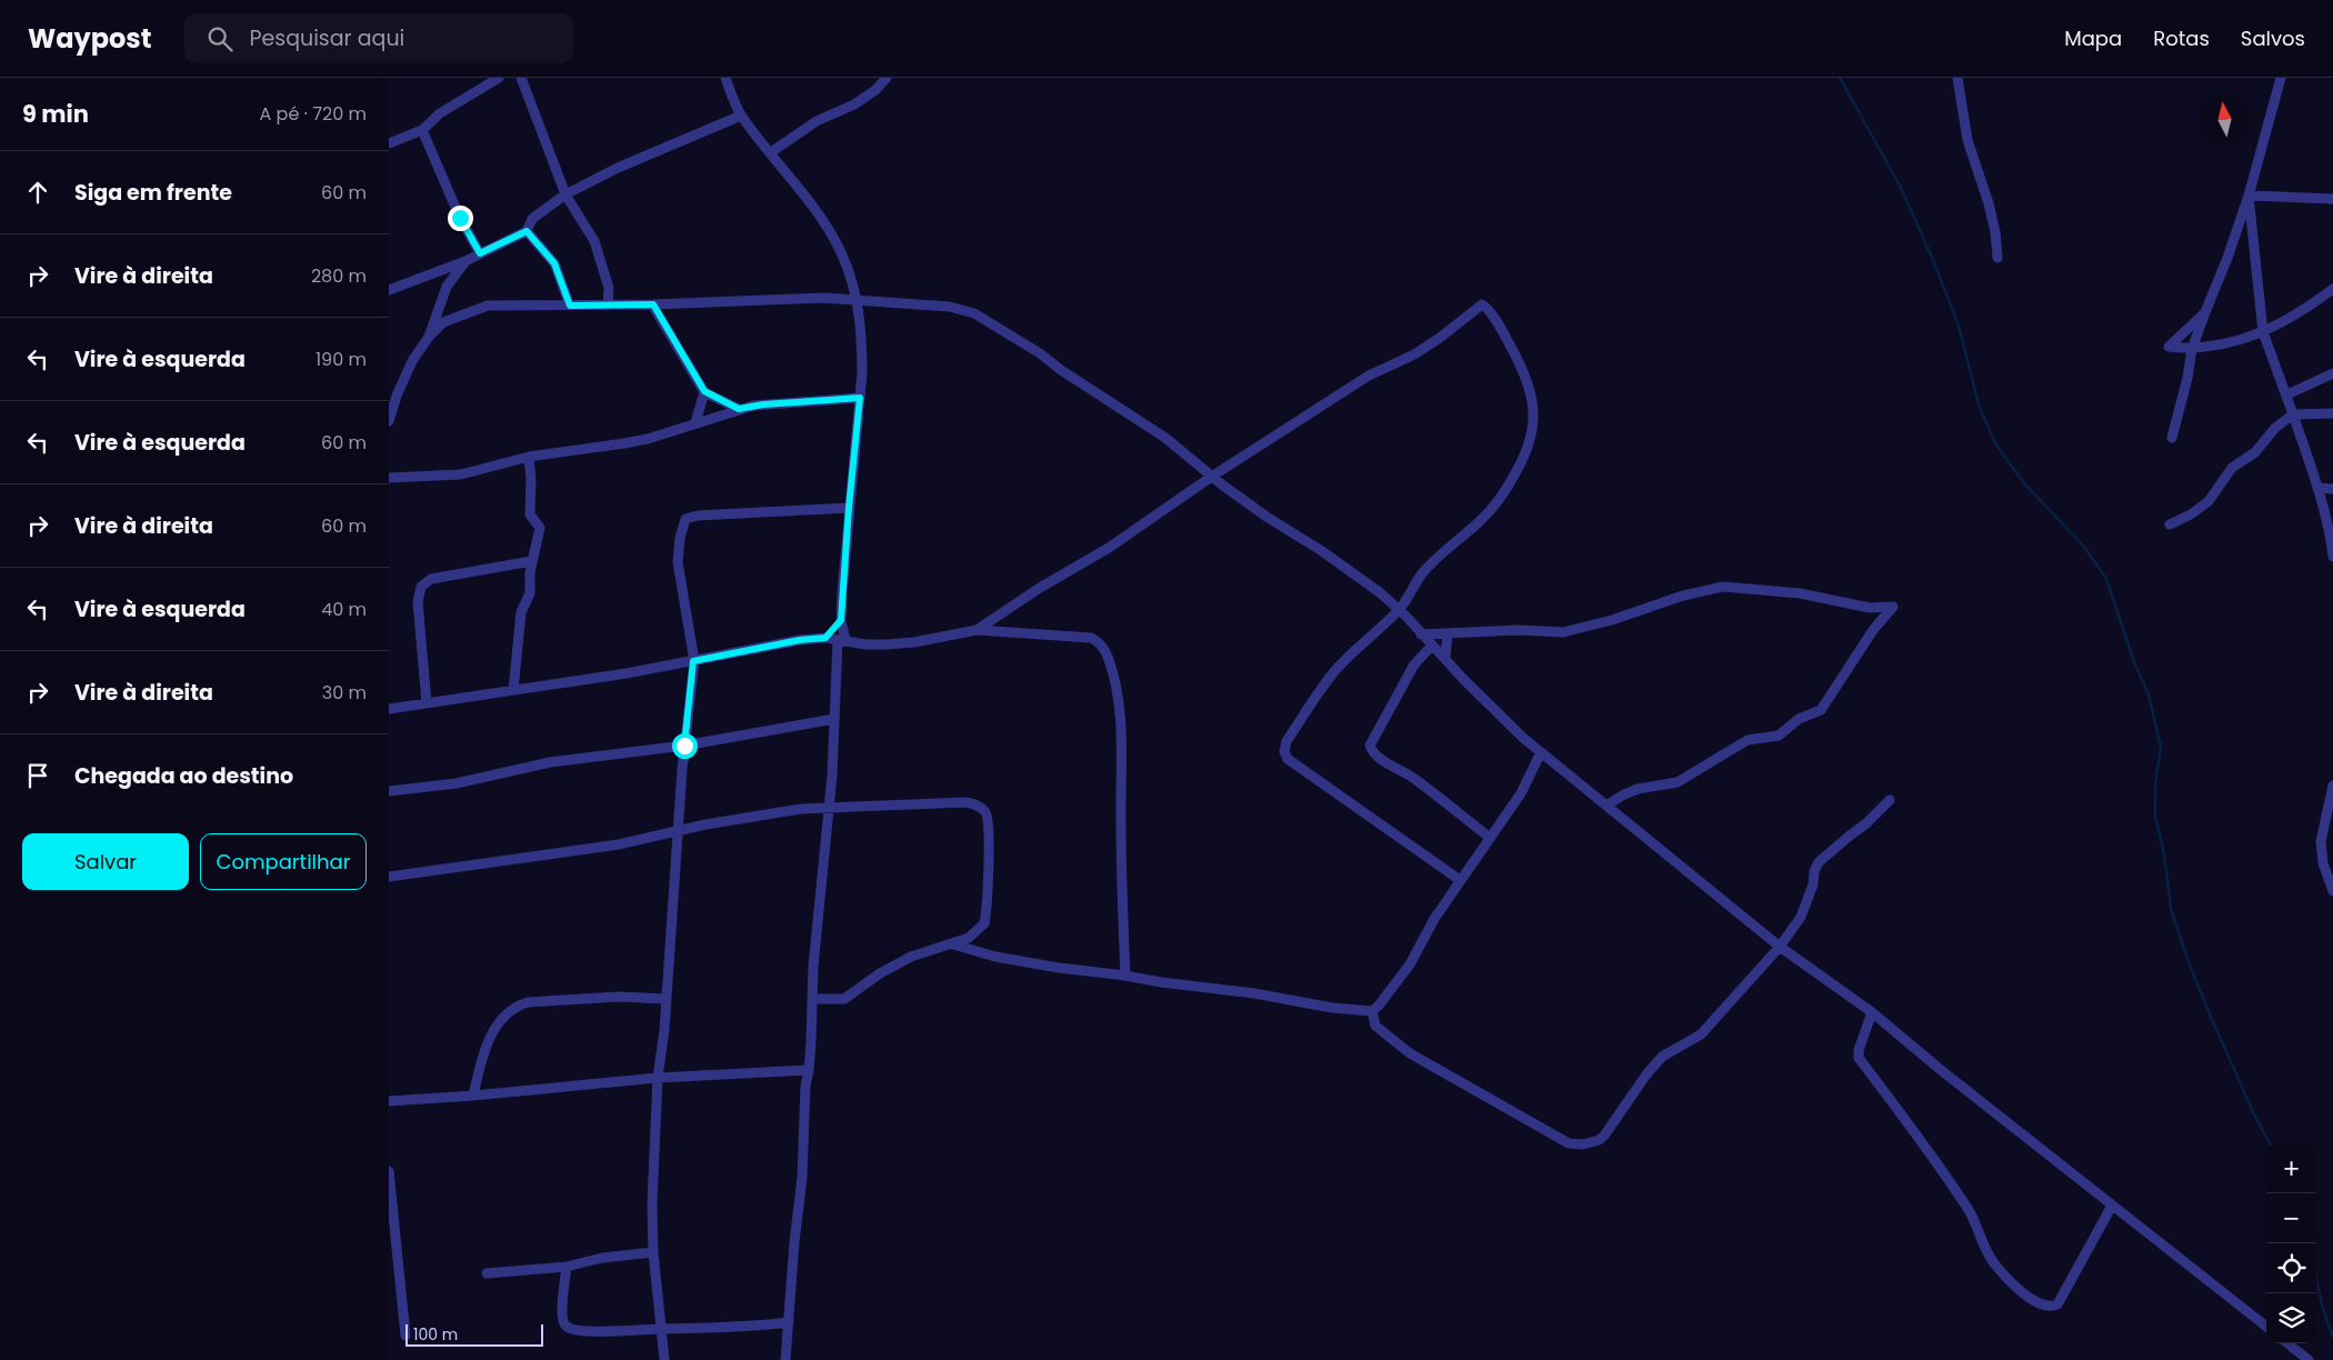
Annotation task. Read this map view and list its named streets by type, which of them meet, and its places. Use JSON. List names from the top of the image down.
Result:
{
  "scale_bar": "100 m",
  "north": "top",
  "page": {
    "header": "Waypost",
    "search": "Pesquisar aqui",
    "nav": ["Mapa", "Rotas", "Salvos"],
    "heading": ["9 min", "A pé · 720 m"],
    "list": [
      ["Siga em frente", "60 m"],
      ["Vire à direita", "280 m"],
      ["Vire à esquerda", "190 m"],
      ["Vire à esquerda", "60 m"],
      ["Vire à direita", "60 m"],
      ["Vire à esquerda", "40 m"],
      ["Vire à direita", "30 m"],
      "Chegada ao destino"
    ],
    "buttons": ["Salvar", "Compartilhar"],
    "map_buttons": ["+", "−"],
    "scale": "100 m"
  }
}
